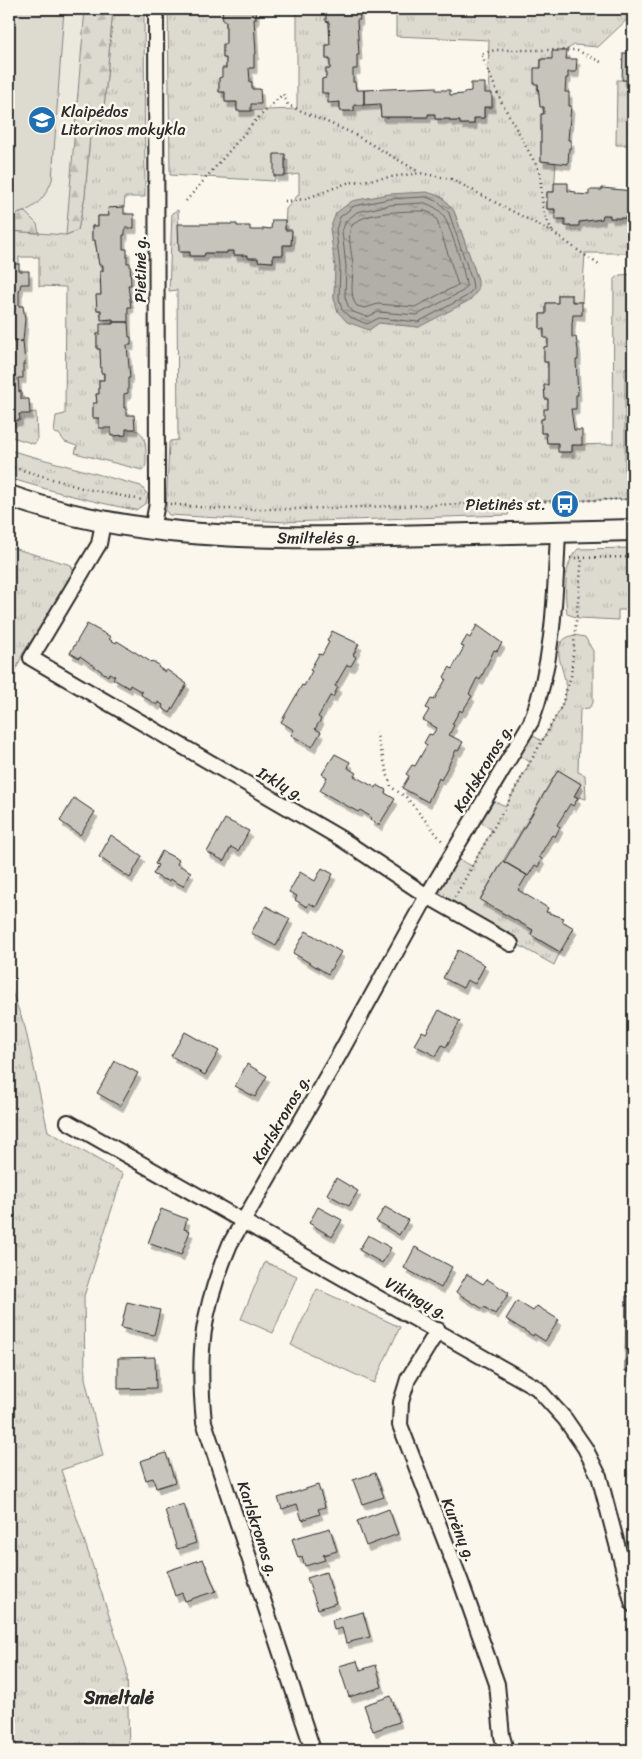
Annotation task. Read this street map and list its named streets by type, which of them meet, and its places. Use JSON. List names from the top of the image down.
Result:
{
  "streets": {
    "street": [
      "Pietinė g.",
      "Smiltelės g.",
      "Karlskronos g.",
      "Irklų g.",
      "Vikingų g.",
      "Kurėnų g."
    ]
  },
  "crossings": [
    ["Pietinė g.", "Smiltelės g."],
    ["Smiltelės g.", "Karlskronos g."],
    ["Smiltelės g.", "Irklų g."],
    ["Karlskronos g.", "Irklų g."],
    ["Karlskronos g.", "Vikingų g."],
    ["Vikingų g.", "Kurėnų g."]
  ],
  "districts": ["Smeltalė"],
  "places": {
    "school or university": ["Klaipėdos Litorinos mokykla"],
    "bus stop": ["Pietinės st."]
  }
}
